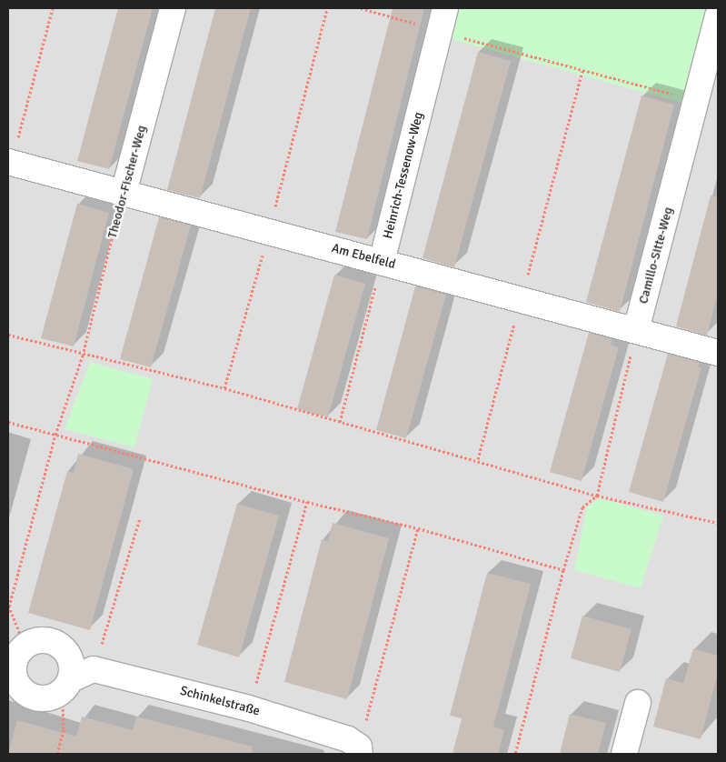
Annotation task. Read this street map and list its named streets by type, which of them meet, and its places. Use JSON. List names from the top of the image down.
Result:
{
  "streets": {
    "street": [
      "Heinrich-Tessenow-Weg",
      "Theodor-Fischer-Weg",
      "Camillo-Sitte-Weg",
      "Am Ebelfeld",
      "Schinkelstraße"
    ]
  },
  "crossings": [
    ["Heinrich-Tessenow-Weg", "Am Ebelfeld"],
    ["Theodor-Fischer-Weg", "Am Ebelfeld"],
    ["Camillo-Sitte-Weg", "Am Ebelfeld"]
  ]
}
